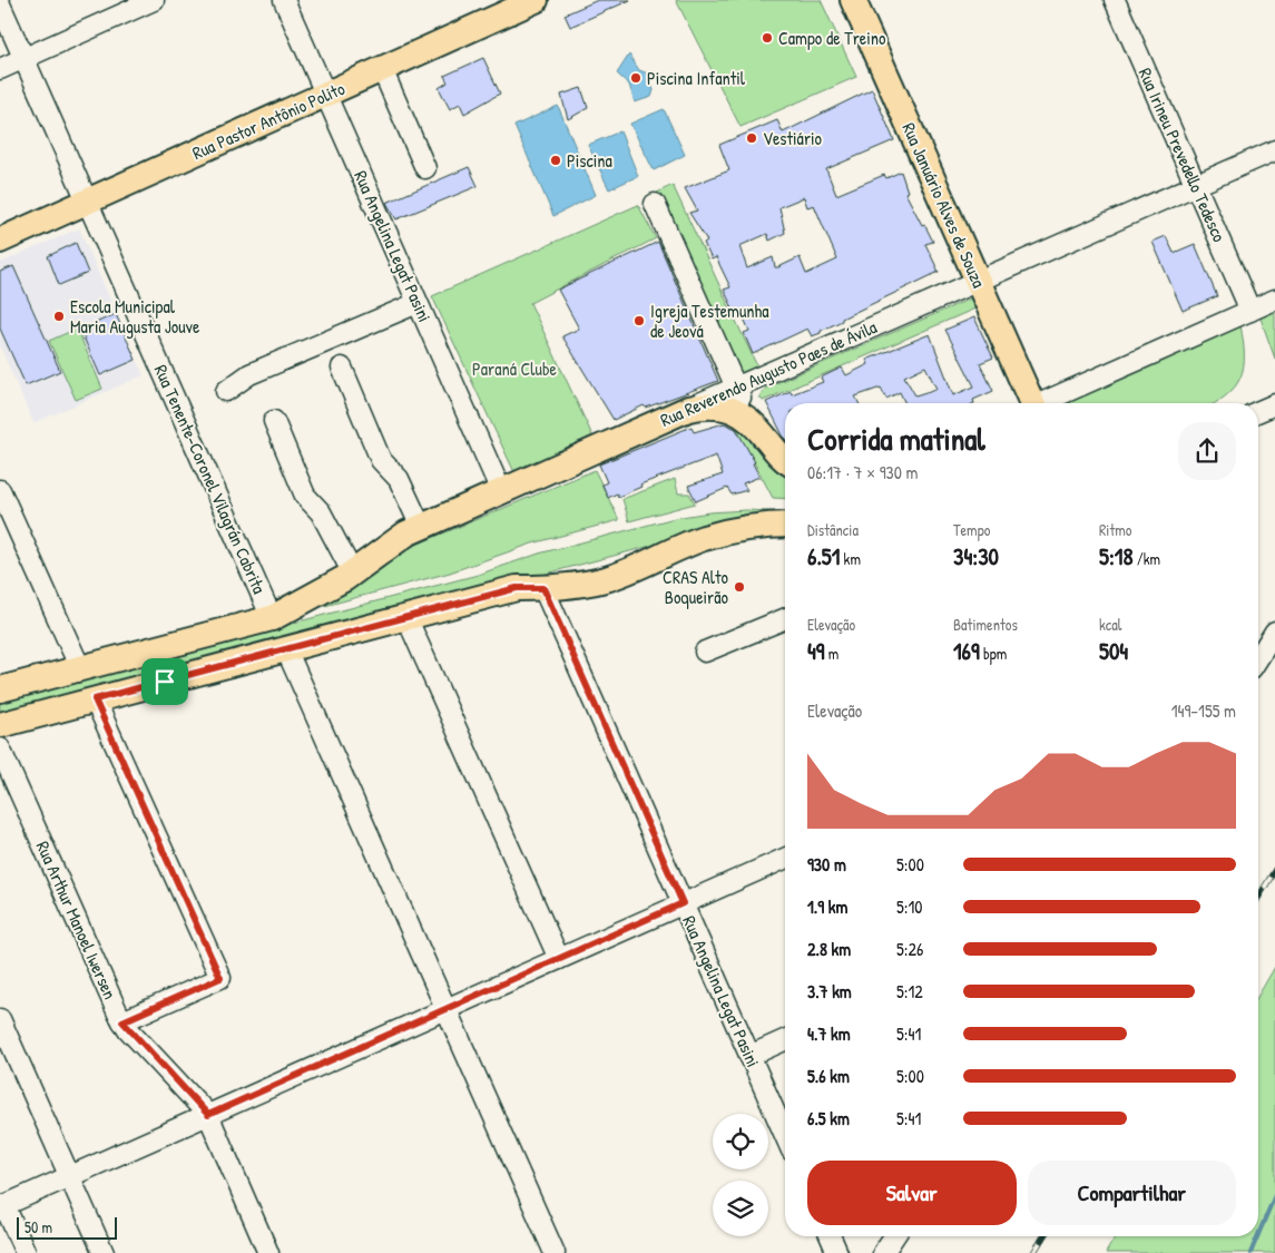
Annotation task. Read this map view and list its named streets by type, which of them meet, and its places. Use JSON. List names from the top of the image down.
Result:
{
  "streets": {
    "main road": ["Rua Pastor Antônio Polito", "Rua Januário Alves de Souza", "Rua Reverendo Augusto Paes de Ávila"],
    "street": [
      "Rua Irineu Prevedello Tedesco",
      "Rua Angelina Legat Pasini",
      "Rua Tenente-Coronel Vilagrán Cabrita",
      "Rua Arthur Manoel Iwersen"
    ]
  },
  "crossings": [
    ["Rua Pastor Antônio Polito", "Rua Angelina Legat Pasini"],
    ["Rua Pastor Antônio Polito", "Rua Tenente-Coronel Vilagrán Cabrita"],
    ["Rua Irineu Prevedello Tedesco", "Rua Reverendo Augusto Paes de Ávila"],
    ["Rua Januário Alves de Souza", "Rua Reverendo Augusto Paes de Ávila"],
    ["Rua Angelina Legat Pasini", "Rua Reverendo Augusto Paes de Ávila"],
    ["Rua Reverendo Augusto Paes de Ávila", "Rua Tenente-Coronel Vilagrán Cabrita"]
  ],
  "parks": ["Paraná Clube"],
  "places": [
    "Campo de Treino",
    "Piscina Infantil",
    "Vestiário",
    "Piscina",
    "Escola Municipal Maria Augusta Jouve",
    "Igreja Testemunha de Jeová",
    "CRAS Alto Boqueirão"
  ],
  "scale_bar": "50 m",
  "page": {
    "heading": ["Corrida matinal", "06:17 · 7 × 930 m"],
    "stats": [
      ["Distância", "6.51 km"],
      ["Tempo", "34:30"],
      ["Ritmo", "5:18 /km"],
      ["Elevação", "49 m"],
      ["Batimentos", "169 bpm"],
      ["kcal", "504"]
    ],
    "chart": ["Elevação", "149–155 m"],
    "list": [
      {
        "name": "930 m",
        "note": "5:00"
      },
      {
        "name": "1.9 km",
        "note": "5:10"
      },
      {
        "name": "2.8 km",
        "note": "5:26"
      },
      {
        "name": "3.7 km",
        "note": "5:12"
      },
      {
        "name": "4.7 km",
        "note": "5:41"
      },
      {
        "name": "5.6 km",
        "note": "5:00"
      },
      {
        "name": "6.5 km",
        "note": "5:41"
      }
    ],
    "buttons": ["Salvar", "Compartilhar"],
    "scale": "50 m"
  }
}
